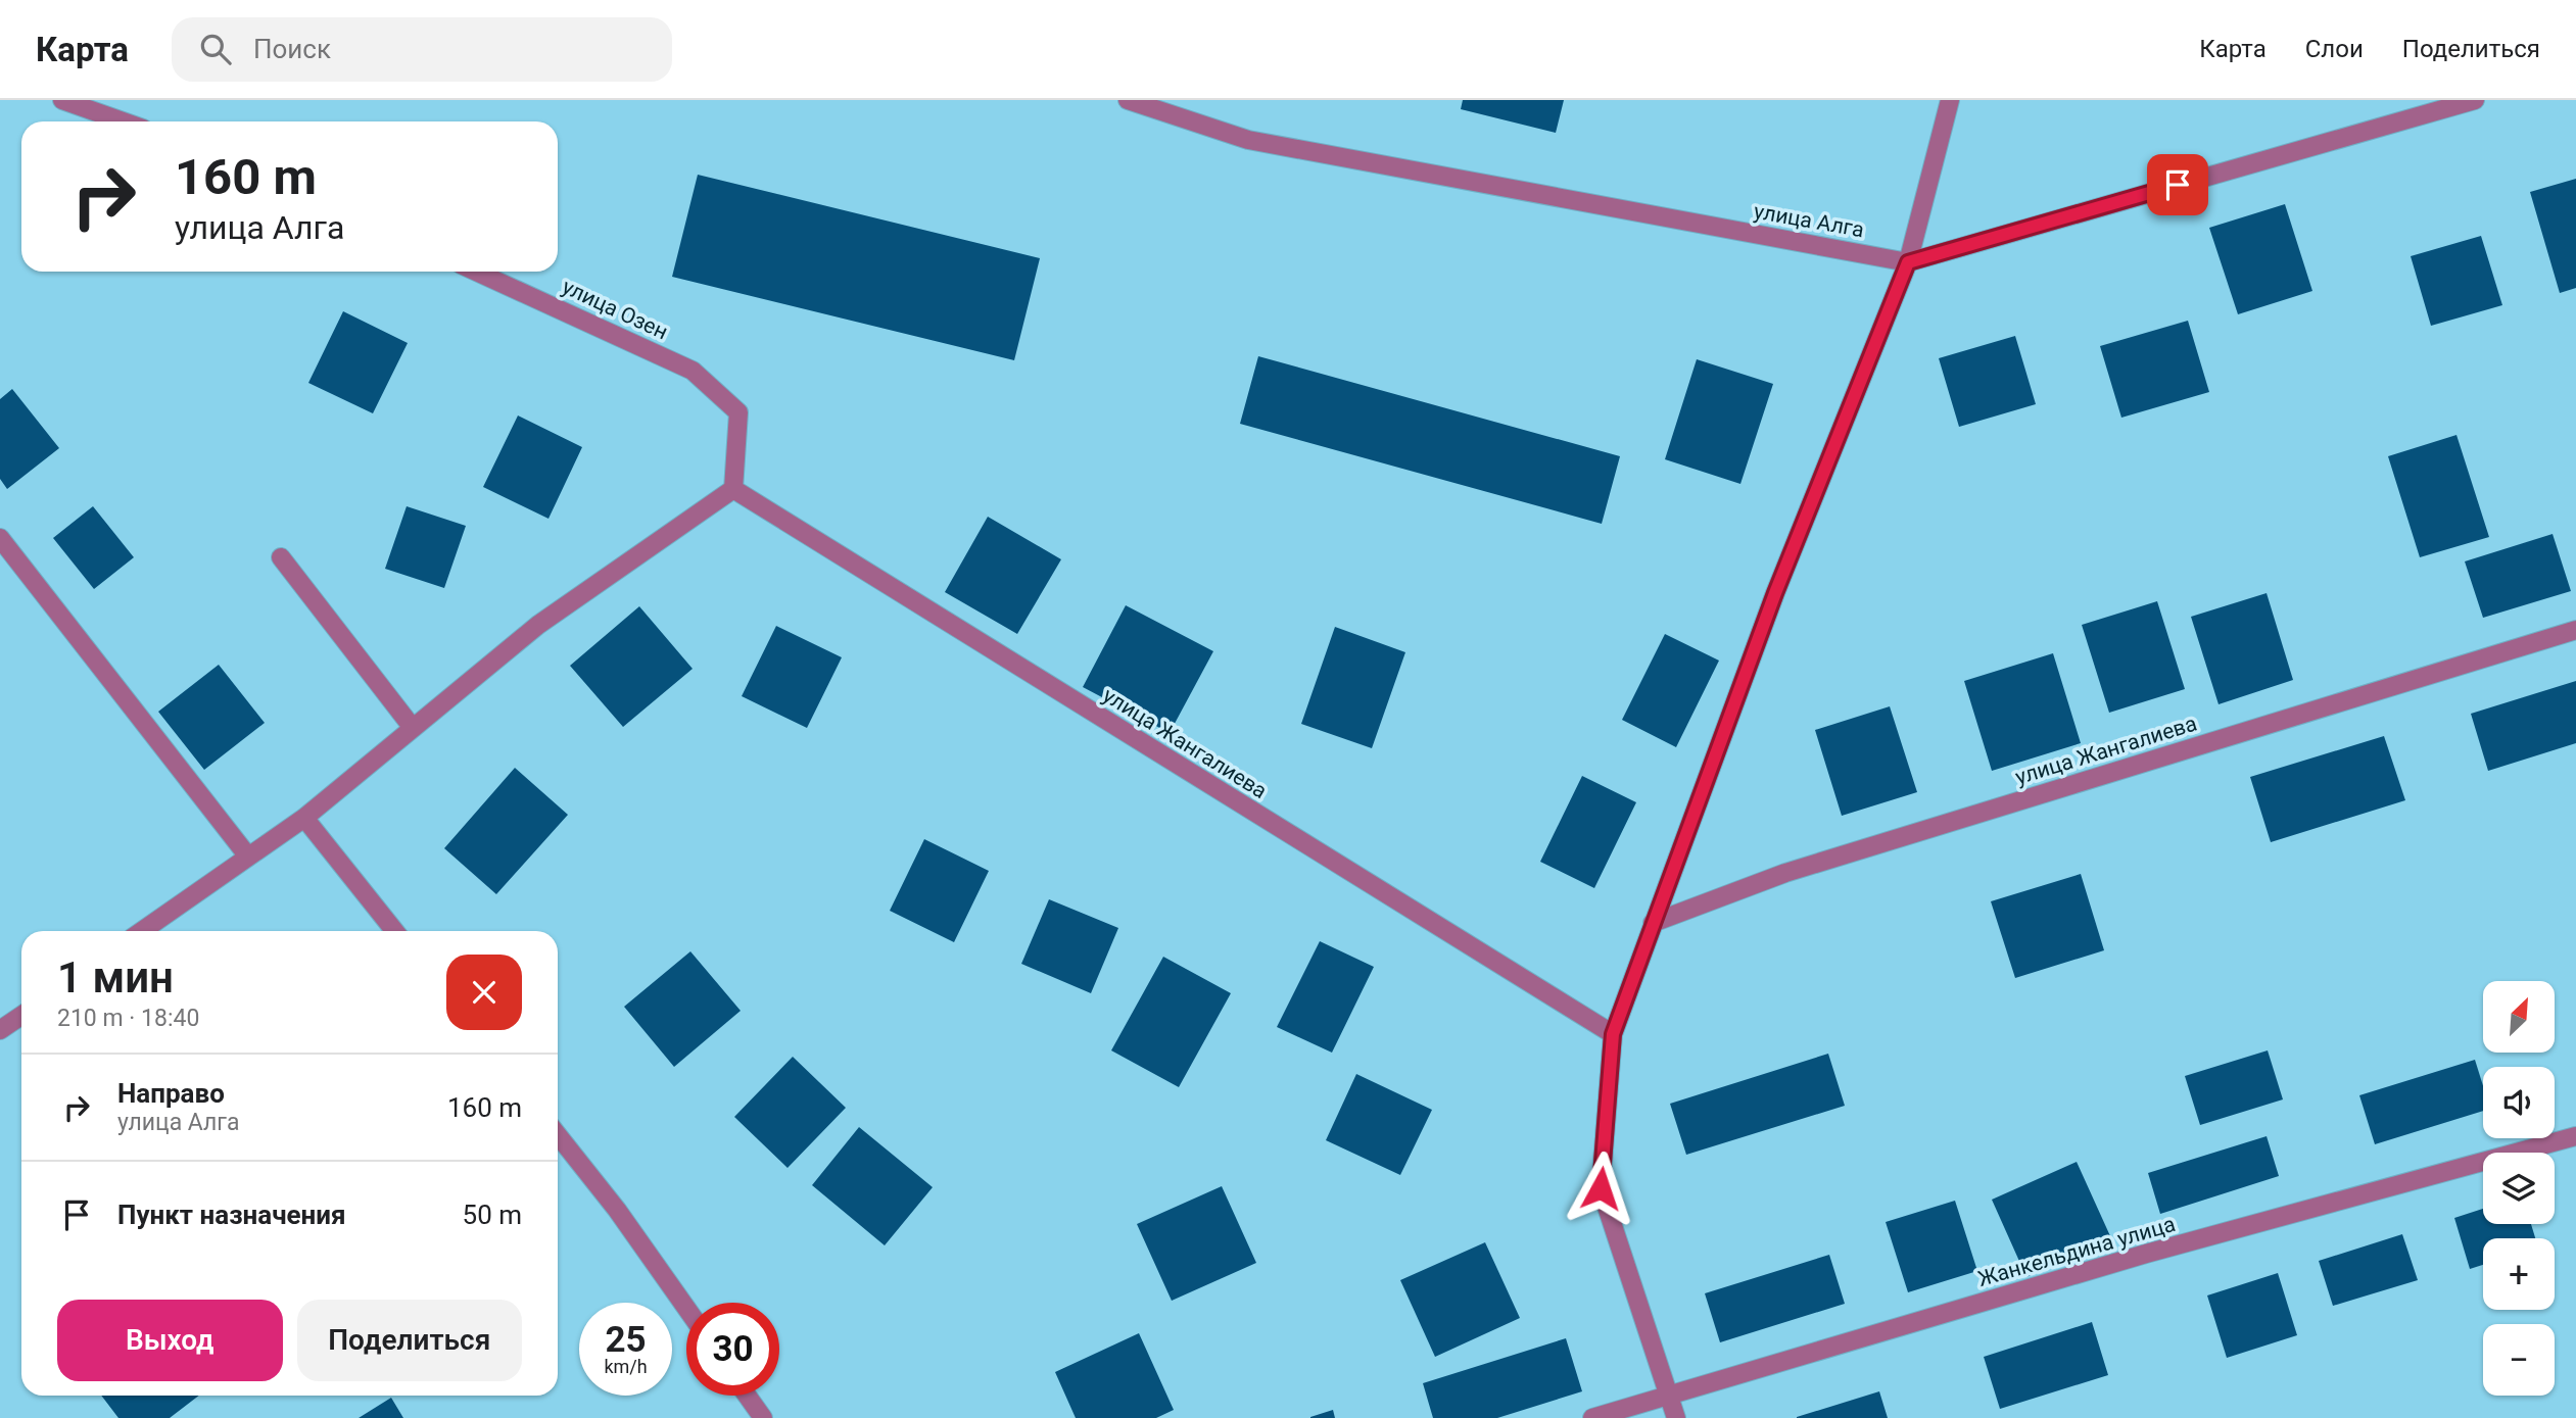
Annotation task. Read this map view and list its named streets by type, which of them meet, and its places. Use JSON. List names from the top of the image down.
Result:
{
  "streets": {
    "street": [
      "улица Алга",
      "улица Озен",
      "улица Жангалиева",
      "Жанкельдина улица"
    ]
  },
  "crossings": [
    ["улица Озен", "улица Жангалиева"]
  ],
  "north": "top right",
  "page": {
    "header": "Карта",
    "search": "Поиск",
    "nav": ["Карта", "Слои", "Поделиться"],
    "turn": ["160 m", "улица Алга"],
    "heading": ["1 мин", "210 m · 18:40"],
    "map_buttons": ["+", "−"],
    "list": [
      {
        "name": "Направо",
        "note": "улица Алга",
        "value": "160 m"
      },
      {
        "name": "Пункт назначения",
        "value": "50 m"
      }
    ],
    "buttons": ["Выход", "Поделиться"],
    "speed": "25 km/h",
    "limit": "30"
  }
}
